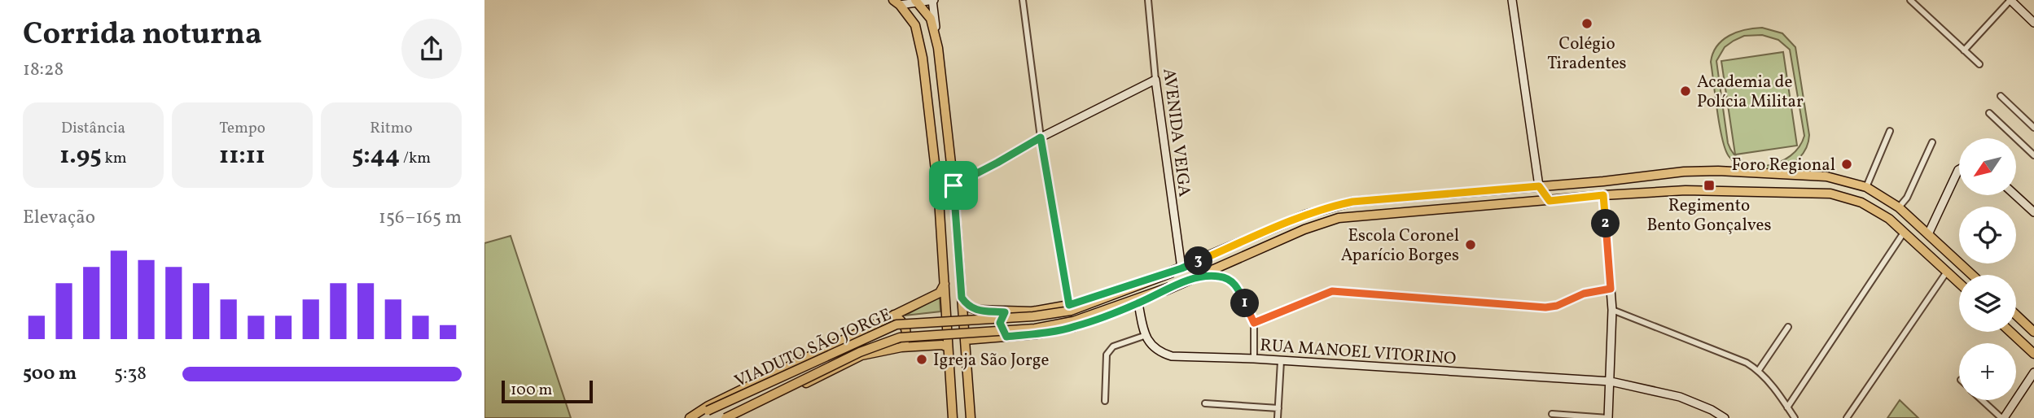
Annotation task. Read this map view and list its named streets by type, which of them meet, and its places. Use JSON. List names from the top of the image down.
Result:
{
  "streets": {
    "main road": ["VIADUTO SÃO JORGE"],
    "street": ["AVENIDA VEIGA", "RUA MANOEL VITORINO"]
  },
  "crossings": [
    ["AVENIDA VEIGA", "VIADUTO SÃO JORGE"]
  ],
  "places": {
    "other": [
      "Colégio Tiradentes",
      "Academia de Polícia Militar",
      "Foro Regional",
      "Escola Coronel Aparício Borges",
      "Igreja São Jorge"
    ],
    "transit": ["Regimento Bento Gonçalves"]
  },
  "scale_bar": "100 m",
  "north": "bottom left",
  "page": {
    "heading": ["Corrida noturna", "18:28"],
    "stats": [
      ["Distância", "1.95 km"],
      ["Tempo", "11:11"],
      ["Ritmo", "5:44 /km"]
    ],
    "map_buttons": "+",
    "chart": ["Elevação", "156–165 m"],
    "pins": ["2", "3", "1"],
    "list": [
      {
        "name": "500 m",
        "note": "5:38"
      }
    ],
    "scale": "100 m"
  }
}
